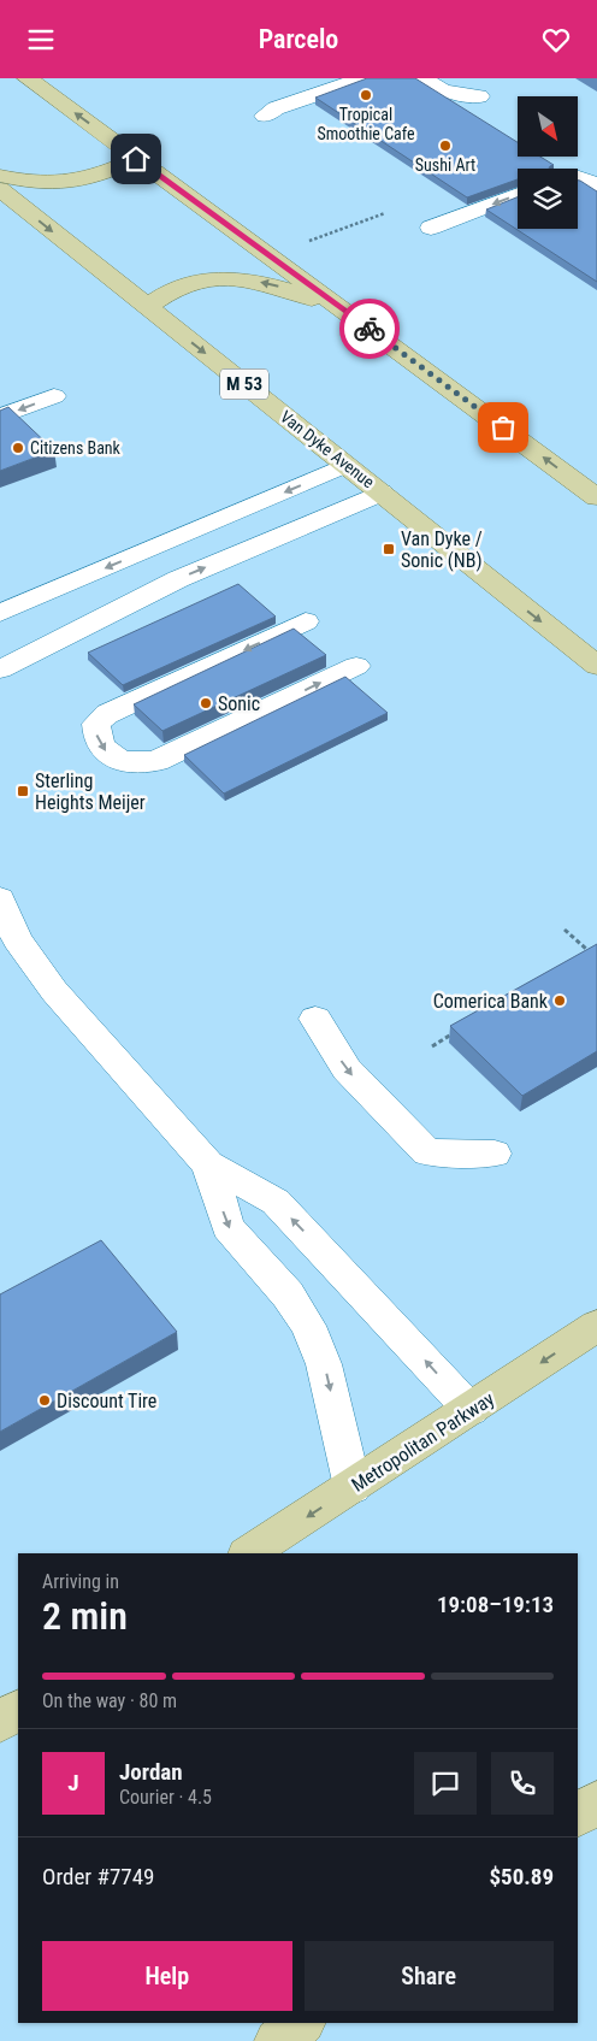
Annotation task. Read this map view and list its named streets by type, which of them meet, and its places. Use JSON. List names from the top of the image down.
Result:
{
  "streets": {
    "main road": ["M 53", "Van Dyke Avenue", "Metropolitan Parkway"]
  },
  "one_way": ["Metropolitan Parkway"],
  "places": {
    "other": [
      "Tropical Smoothie Cafe",
      "Sushi Art",
      "Citizens Bank",
      "Sonic",
      "Comerica Bank",
      "Discount Tire"
    ],
    "transit": ["Van Dyke / Sonic (NB)", "Sterling Heights Meijer"]
  },
  "north": "bottom right",
  "page": {
    "header": "Parcelo",
    "heading": ["2 min", "Arriving in", "19:08–19:13"],
    "panel": [
      "Jordan",
      "Courier · 4.5",
      "Order #7749",
      "$50.89"
    ],
    "bar": "On the way · 80 m",
    "round": "J",
    "buttons": ["Help", "Share"]
  }
}
